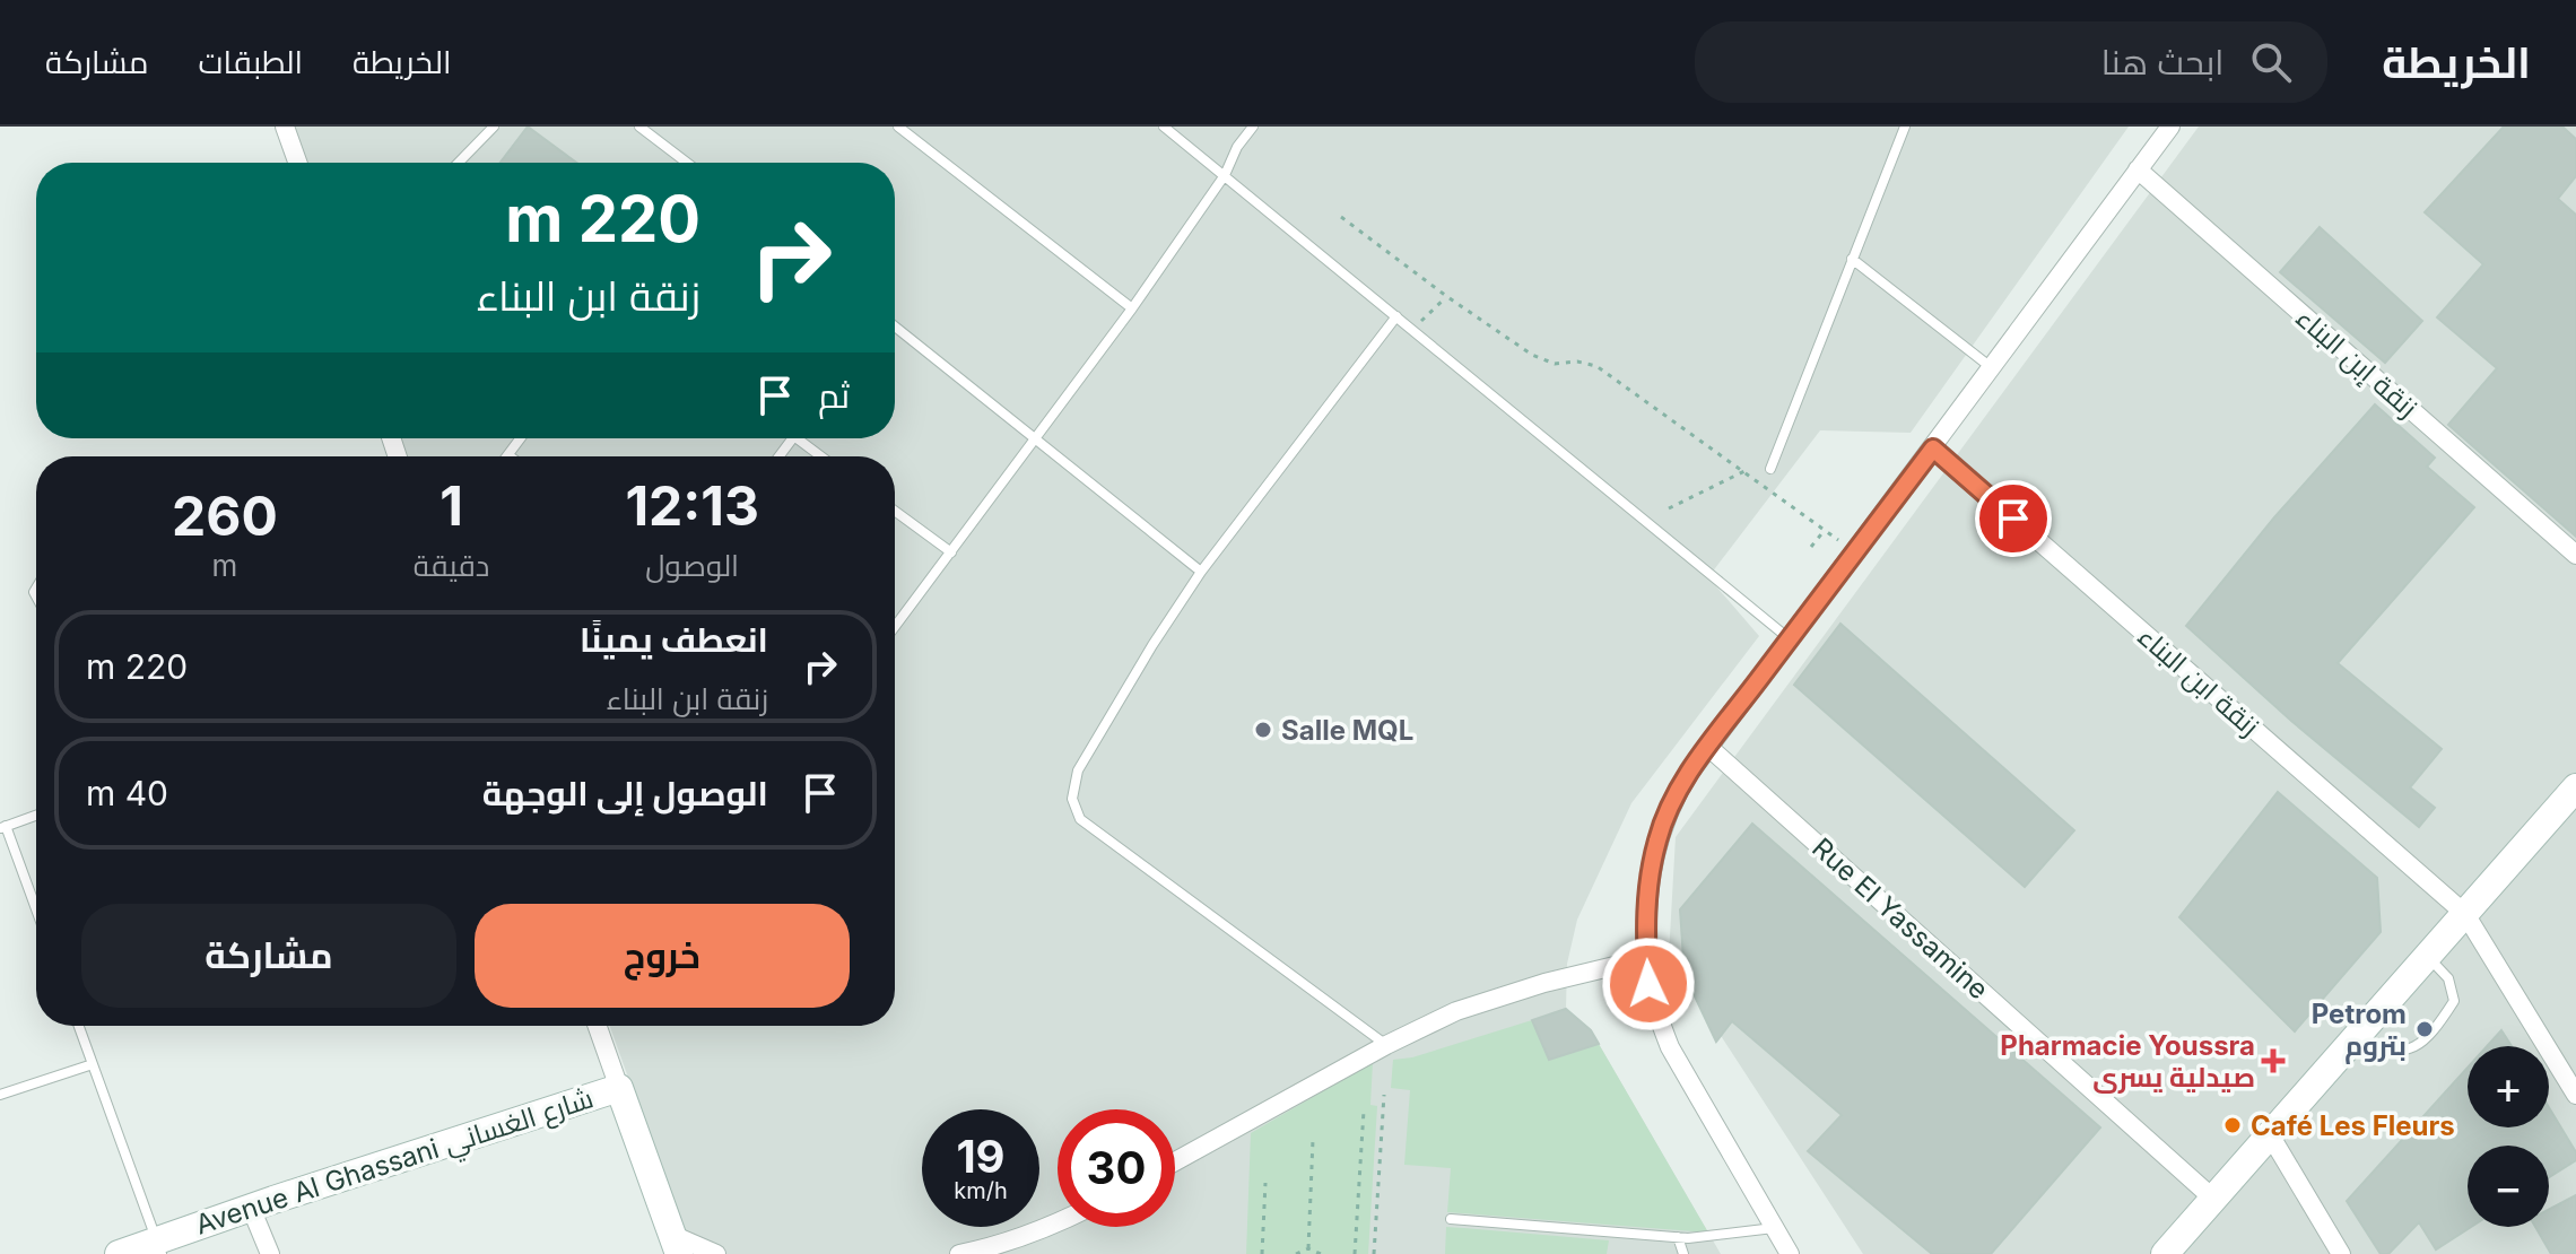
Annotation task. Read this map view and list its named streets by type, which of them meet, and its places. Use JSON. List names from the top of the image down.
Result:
{
  "streets": {
    "street": [
      "زنقة إبن البناء",
      "زنقة ابن البناء",
      "Rue El Yassamine",
      "Avenue Al Ghassani شارع الغساني"
    ]
  },
  "places": {
    "other": ["Salle MQL", "Petrom بتروم", "Café Les Fleurs"],
    "health": ["Pharmacie Youssra صيدلية يسرى"]
  },
  "page": {
    "header": "الخريطة",
    "search": "ابحث هنا",
    "nav": ["الخريطة", "الطبقات", "مشاركة"],
    "turn": ["220 m", "زنقة ابن البناء"],
    "then": "ثم",
    "eta": [
      "12:13",
      "الوصول",
      "1",
      "دقيقة",
      "260",
      "m"
    ],
    "list": [
      {
        "name": "انعطف يمينًا",
        "note": "زنقة ابن البناء",
        "value": "220 m"
      },
      {
        "name": "الوصول إلى الوجهة",
        "value": "40 m"
      }
    ],
    "buttons": ["خروج", "مشاركة"],
    "map_buttons": ["+", "−"],
    "speed": "19 km/h",
    "limit": "30"
  }
}
